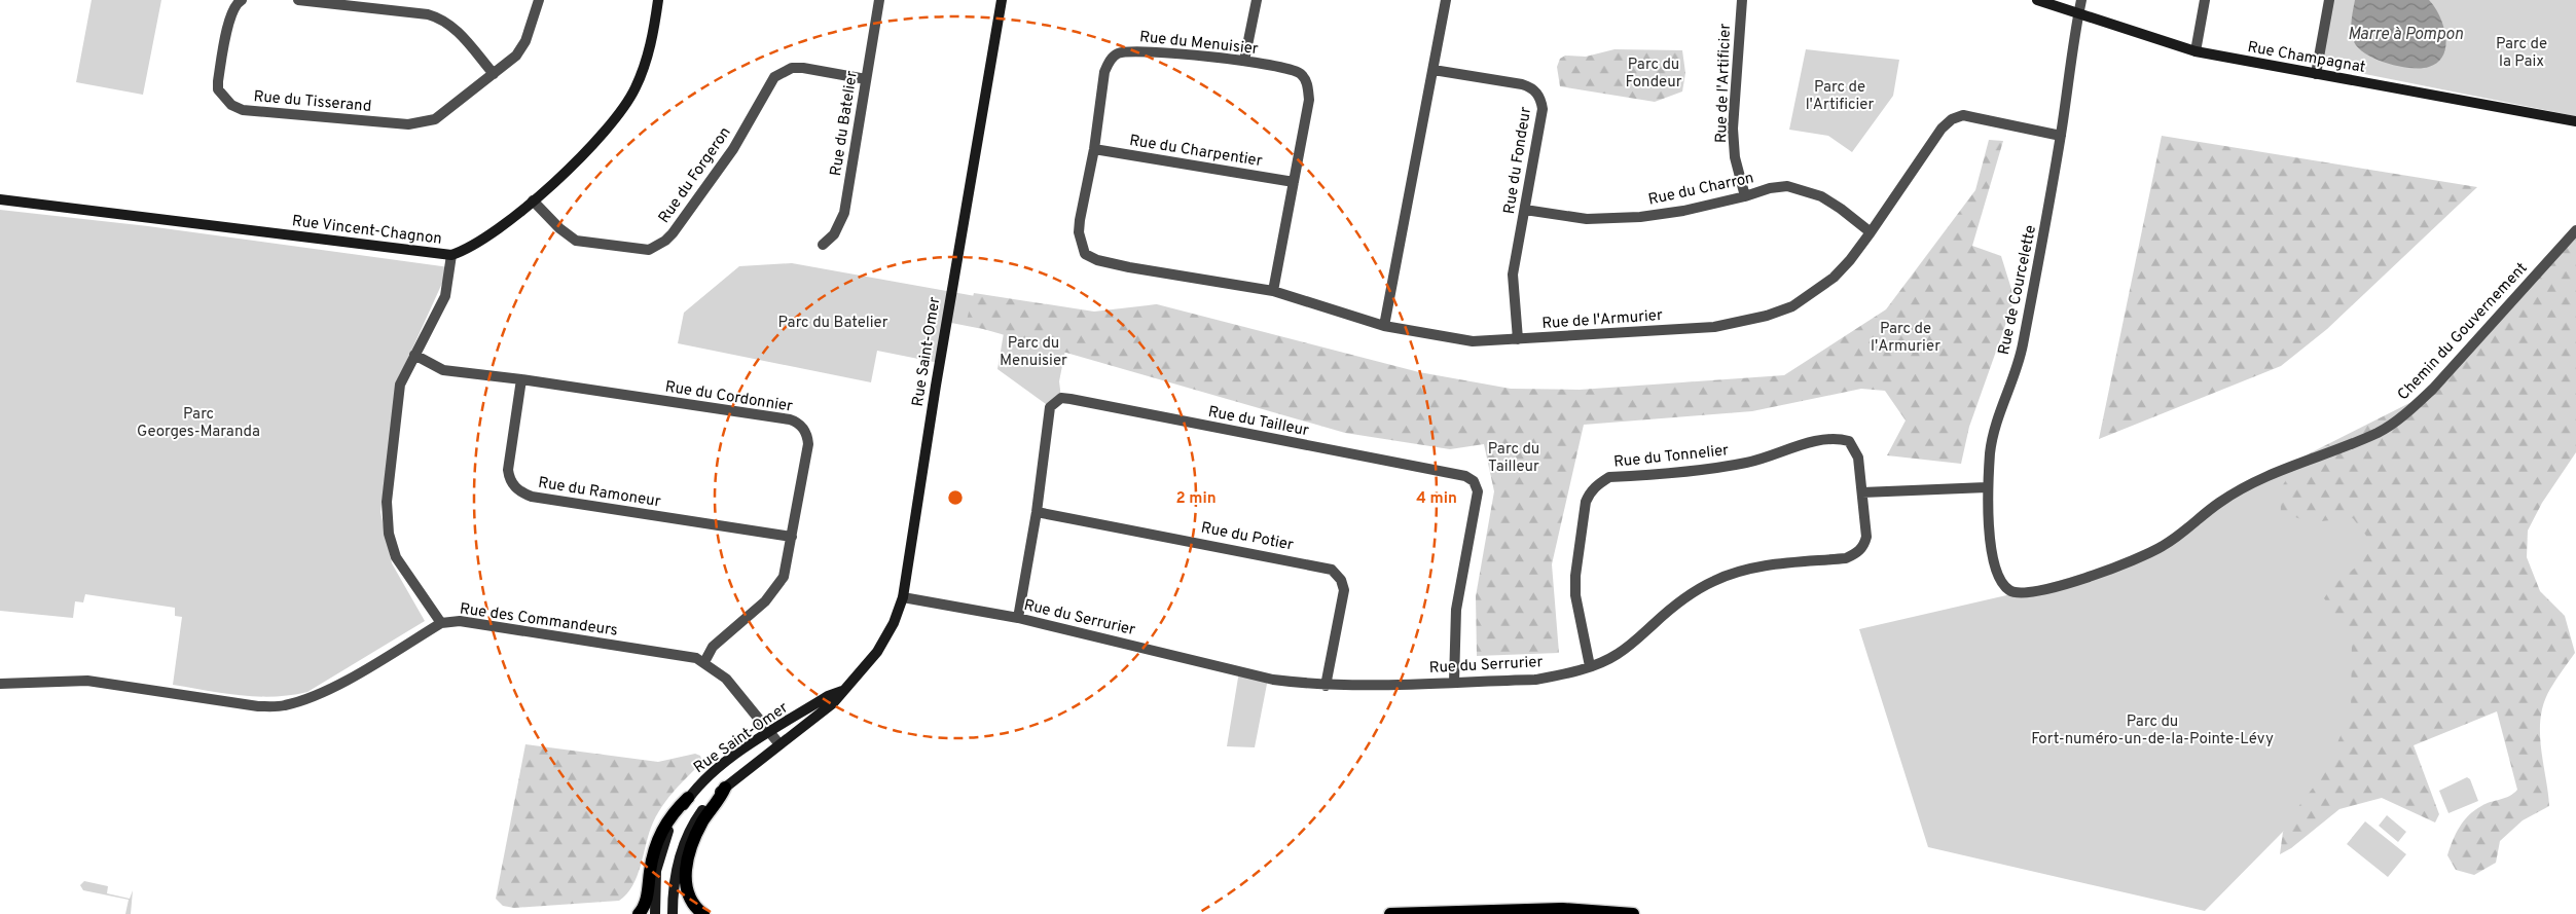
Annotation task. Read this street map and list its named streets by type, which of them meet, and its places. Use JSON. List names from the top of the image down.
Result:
{
  "streets": {
    "street": [
      "Rue du Menuisier",
      "Rue Champagnat",
      "Rue de l'Artificier",
      "Rue du Tisserand",
      "Rue du Batelier",
      "Rue du Charpentier",
      "Rue du Fondeur",
      "Rue du Forgeron",
      "Rue du Charron",
      "Rue Vincent-Chagnon",
      "Rue de Courcelette",
      "Rue de l'Armurier",
      "Chemin du Gouvernement",
      "Rue Saint-Omer",
      "Rue du Cordonnier",
      "Rue du Tailleur",
      "Rue du Tonnelier",
      "Rue du Ramoneur",
      "Rue du Potier",
      "Rue du Serrurier",
      "Rue des Commandeurs"
    ]
  },
  "crossings": [
    ["Rue du Menuisier", "Rue du Charpentier"],
    ["Rue du Menuisier", "Rue de l'Armurier"],
    ["Rue Champagnat", "Rue de Courcelette"],
    ["Rue de l'Artificier", "Rue du Charron"],
    ["Rue du Batelier", "Rue du Forgeron"],
    ["Rue du Fondeur", "Rue du Charron"],
    ["Rue du Fondeur", "Rue de l'Armurier"],
    ["Rue du Forgeron", "Rue Vincent-Chagnon"],
    ["Rue du Charron", "Rue de l'Armurier"],
    ["Rue de Courcelette", "Rue de l'Armurier"],
    ["Rue de Courcelette", "Chemin du Gouvernement"],
    ["Rue Saint-Omer", "Rue du Serrurier"],
    ["Rue Saint-Omer", "Rue des Commandeurs"],
    ["Rue du Cordonnier", "Rue du Ramoneur"],
    ["Rue du Cordonnier", "Rue des Commandeurs"],
    ["Rue du Tailleur", "Rue du Potier"],
    ["Rue du Tailleur", "Rue du Serrurier"],
    ["Rue du Tonnelier", "Rue du Serrurier"],
    ["Rue du Potier", "Rue du Serrurier"]
  ],
  "water": ["Marre à Pompon"],
  "parks": [
    "Parc de la Paix",
    "Parc du Fondeur",
    "Parc de l'Artificier",
    "Parc du Batelier",
    "Parc de l'Armurier",
    "Parc du Menuisier",
    "Parc Georges-Maranda",
    "Parc du Tailleur",
    "Parc du Fort-numéro-un-de-la-Pointe-Lévy"
  ],
  "rings": ["2 min", "4 min"]
}
